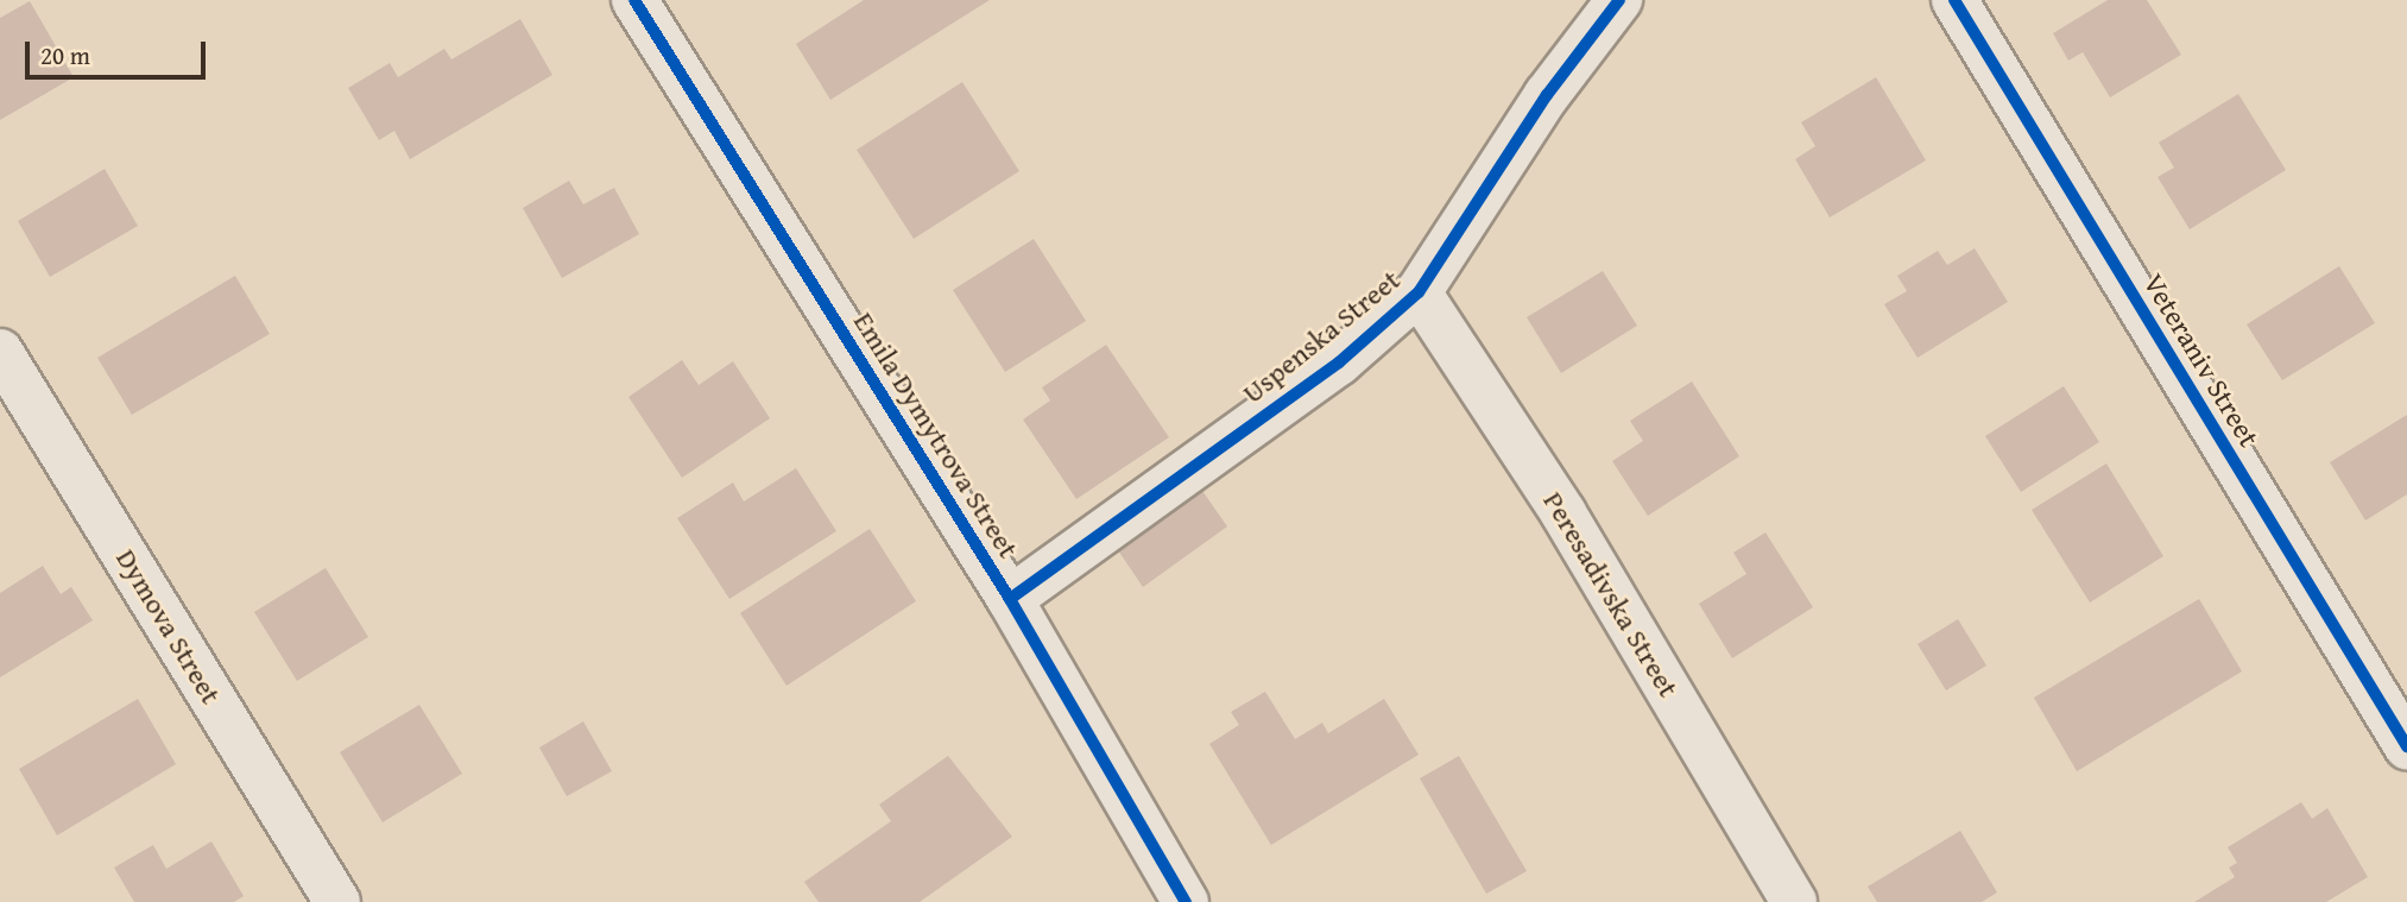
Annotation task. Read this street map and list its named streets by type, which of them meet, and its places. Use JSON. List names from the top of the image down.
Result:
{
  "streets": {
    "street": [
      "Uspenska Street",
      "Veteraniv Street",
      "Emila Dymytrova Street",
      "Peresadivska Street",
      "Dymova Street"
    ]
  },
  "crossings": [
    ["Uspenska Street", "Emila Dymytrova Street"],
    ["Uspenska Street", "Peresadivska Street"]
  ],
  "scale_bar": "20 m"
}
